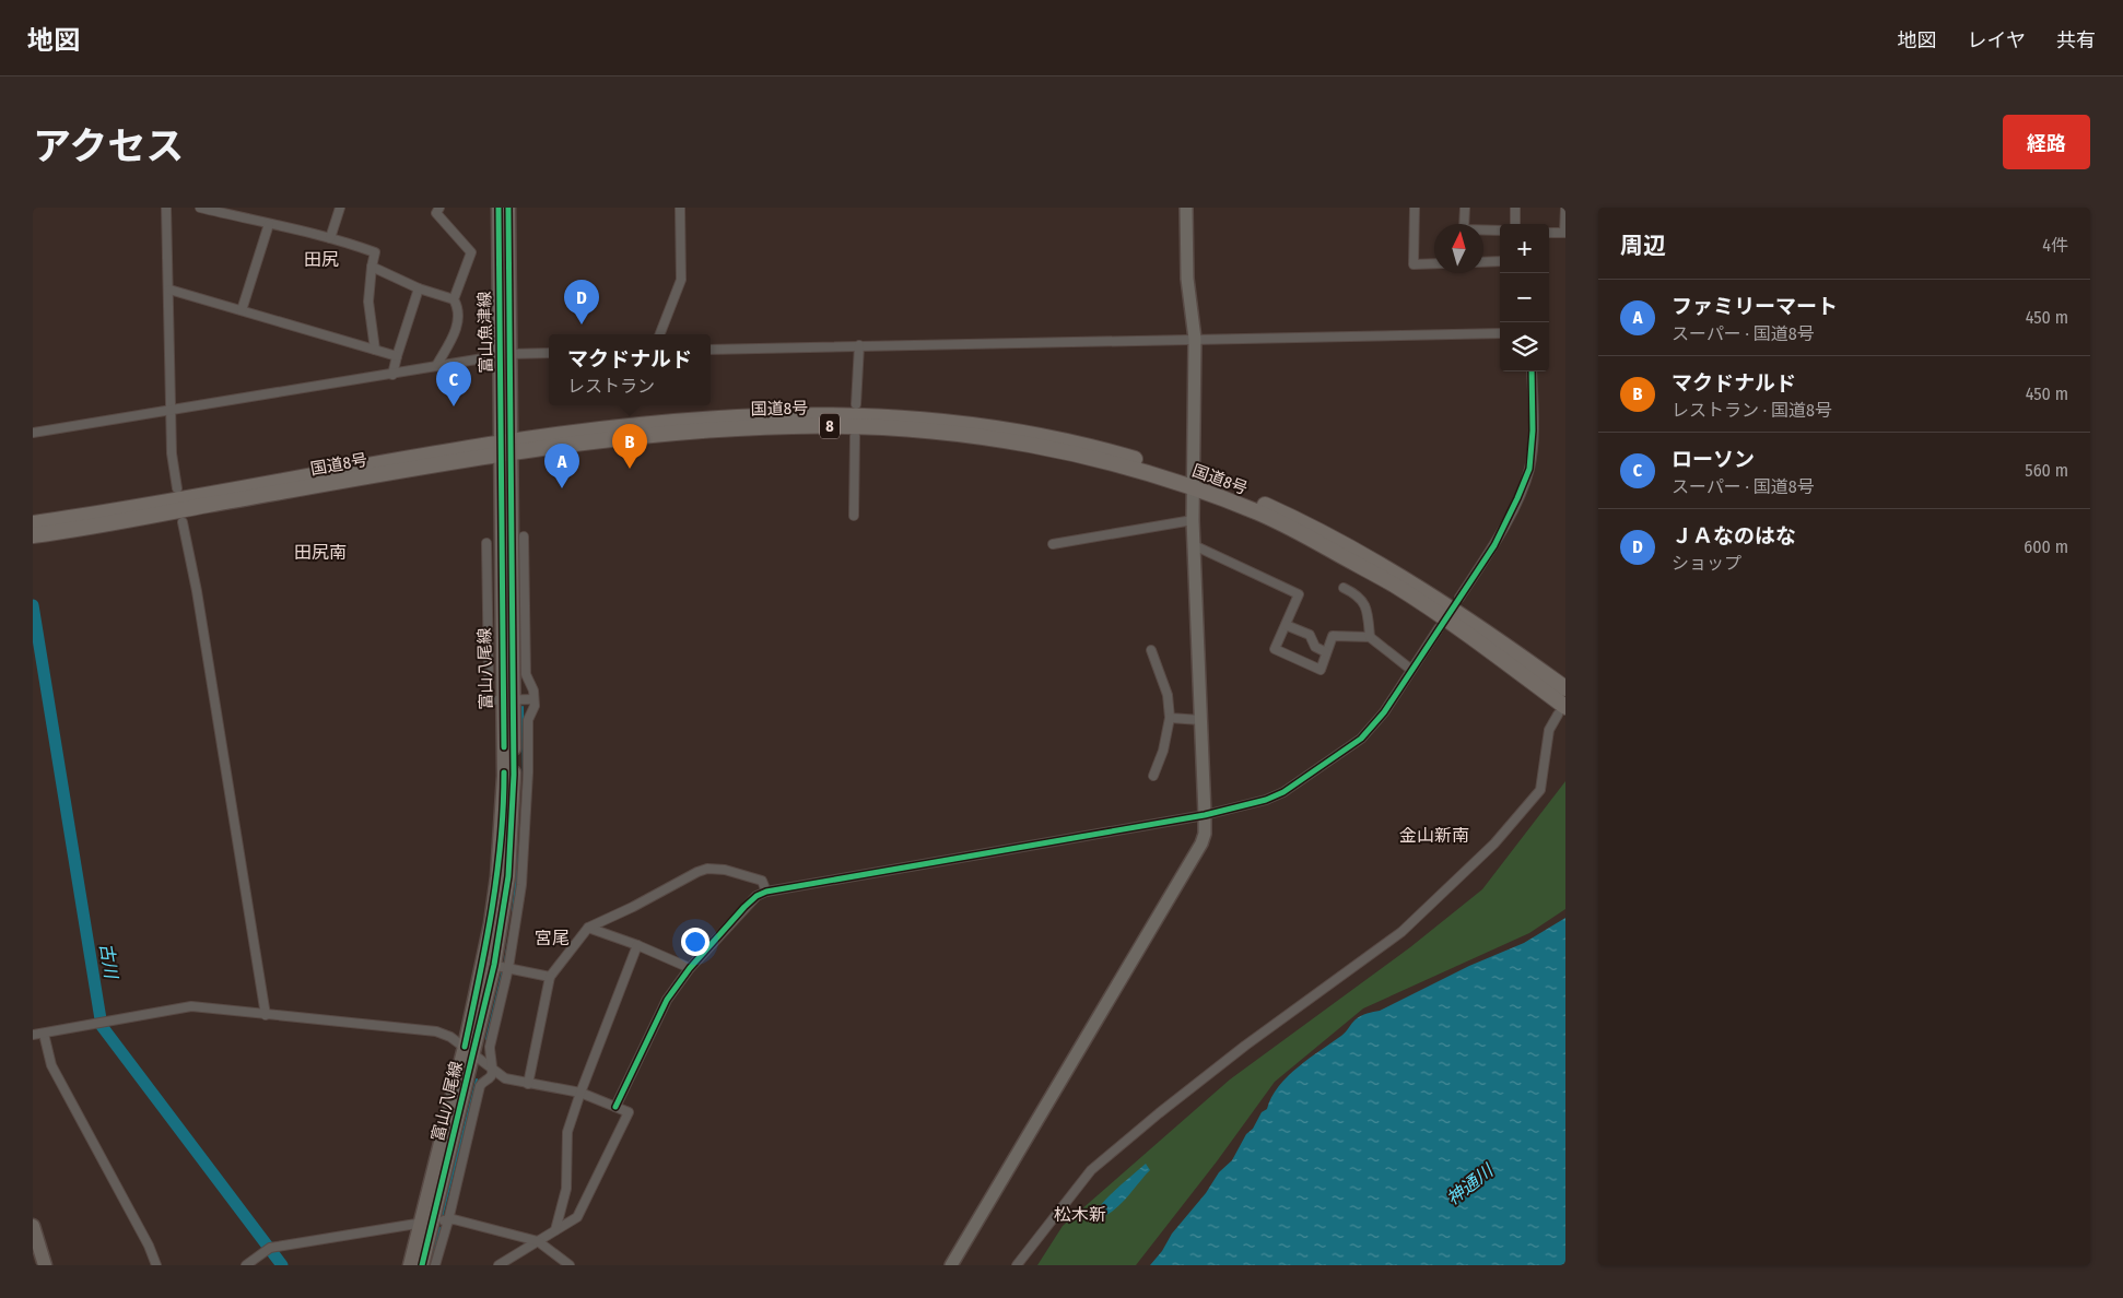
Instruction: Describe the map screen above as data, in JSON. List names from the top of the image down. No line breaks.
{"streets":{"highway":["国道8号","8"],"main road":["富山魚津線","富山八尾線"]},"crossings":[["富山魚津線","国道8号"],["富山魚津線","富山八尾線"],["国道8号","富山八尾線"]],"districts":["田尻","田尻南","金山新南","宮尾","松木新"],"water":["古川","神通川"],"north":"top","page":{"header":"地図","nav":["地図","レイヤ","共有"],"title":"アクセス","buttons":"経路","heading":["周辺","4件"],"map_buttons":["+","−"],"list":[{"mark":"A","name":"ファミリーマート","note":"スーパー · 国道8号","value":"450 m"},{"mark":"B","name":"マクドナルド","note":"レストラン · 国道8号","value":"450 m"},{"mark":"C","name":"ローソン","note":"スーパー · 国道8号","value":"560 m"},{"mark":"D","name":"ＪＡなのはな","note":"ショップ","value":"600 m"}],"pins":["D","C","B","A"],"popup":["マクドナルド","レストラン"]}}
